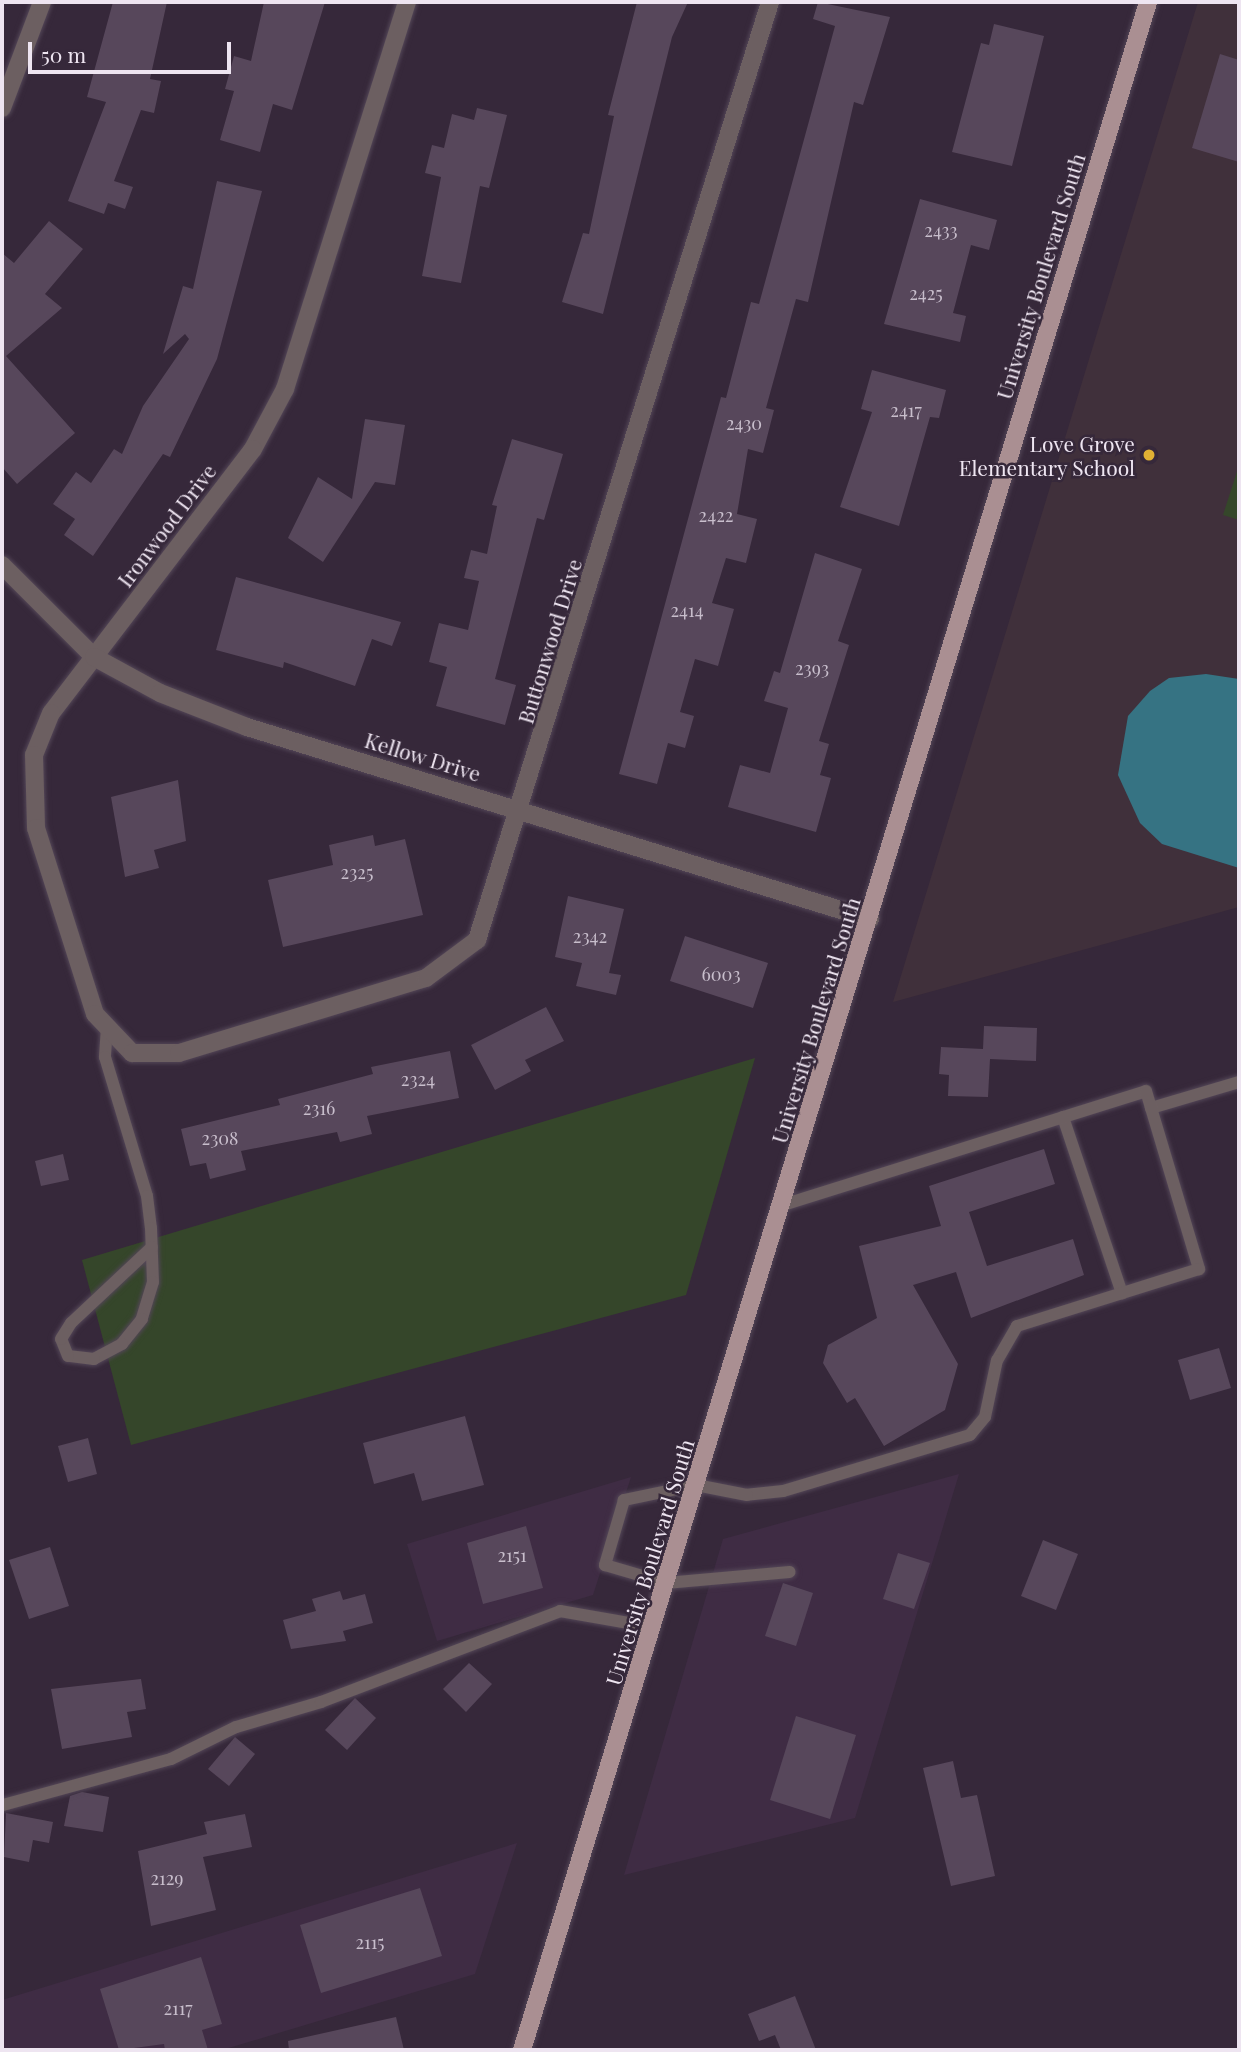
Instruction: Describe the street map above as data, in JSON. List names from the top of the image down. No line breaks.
{"streets":{"main road":["University Boulevard South"],"street":["Ironwood Drive","Buttonwood Drive","Kellow Drive"]},"crossings":[["University Boulevard South","Kellow Drive"],["Ironwood Drive","Buttonwood Drive"],["Ironwood Drive","Kellow Drive"],["Buttonwood Drive","Kellow Drive"]],"places":["Love Grove Elementary School"],"house_numbers":["2433","2425","2417","2430","2422","2414","2393","2325","2342","6003","2324","2316","2308","2151","2129","2115","2117"],"scale_bar":"50 m"}
